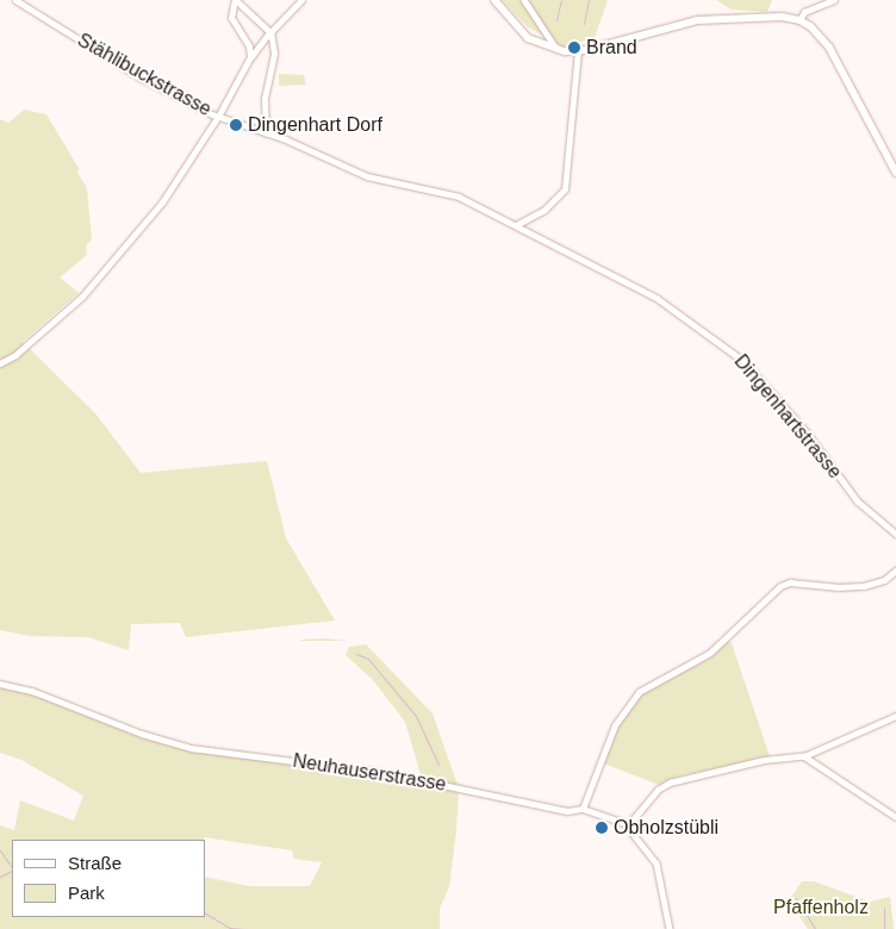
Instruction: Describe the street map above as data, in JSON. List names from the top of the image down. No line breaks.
{"streets":{"street":["Stählibuckstrasse","Dingenhartstrasse","Neuhauserstrasse"]},"crossings":[["Stählibuckstrasse","Dingenhartstrasse"]],"parks":["Pfaffenholz"],"places":["Brand","Dingenhart Dorf","Obholzstübli"],"legend":["Straße","Park"]}
